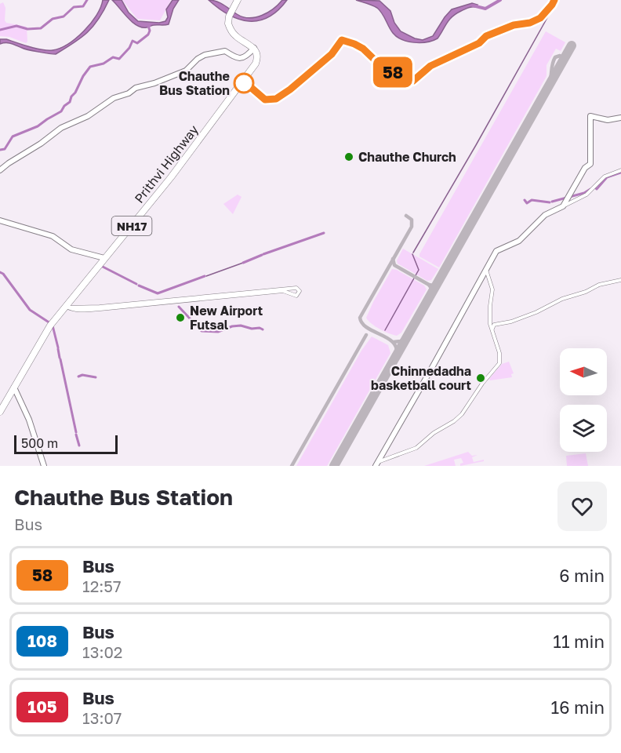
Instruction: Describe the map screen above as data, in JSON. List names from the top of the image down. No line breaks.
{"streets":{"highway":["Prithvi Highway","NH17"]},"places":["Chauthe Bus Station","Chauthe Church","New Airport Futsal","Chinnedadha basketball court"],"lines":["bus line 58"],"scale_bar":"500 m","north":"left","page":{"on_map":"58","scale":"500 m","heading":["Chauthe Bus Station","Bus"],"list":[{"mark":"58","name":"Bus","note":"12:57","value":"6 min"},{"mark":"108","name":"Bus","note":"13:02","value":"11 min"},{"mark":"105","name":"Bus","note":"13:07","value":"16 min"}]}}
